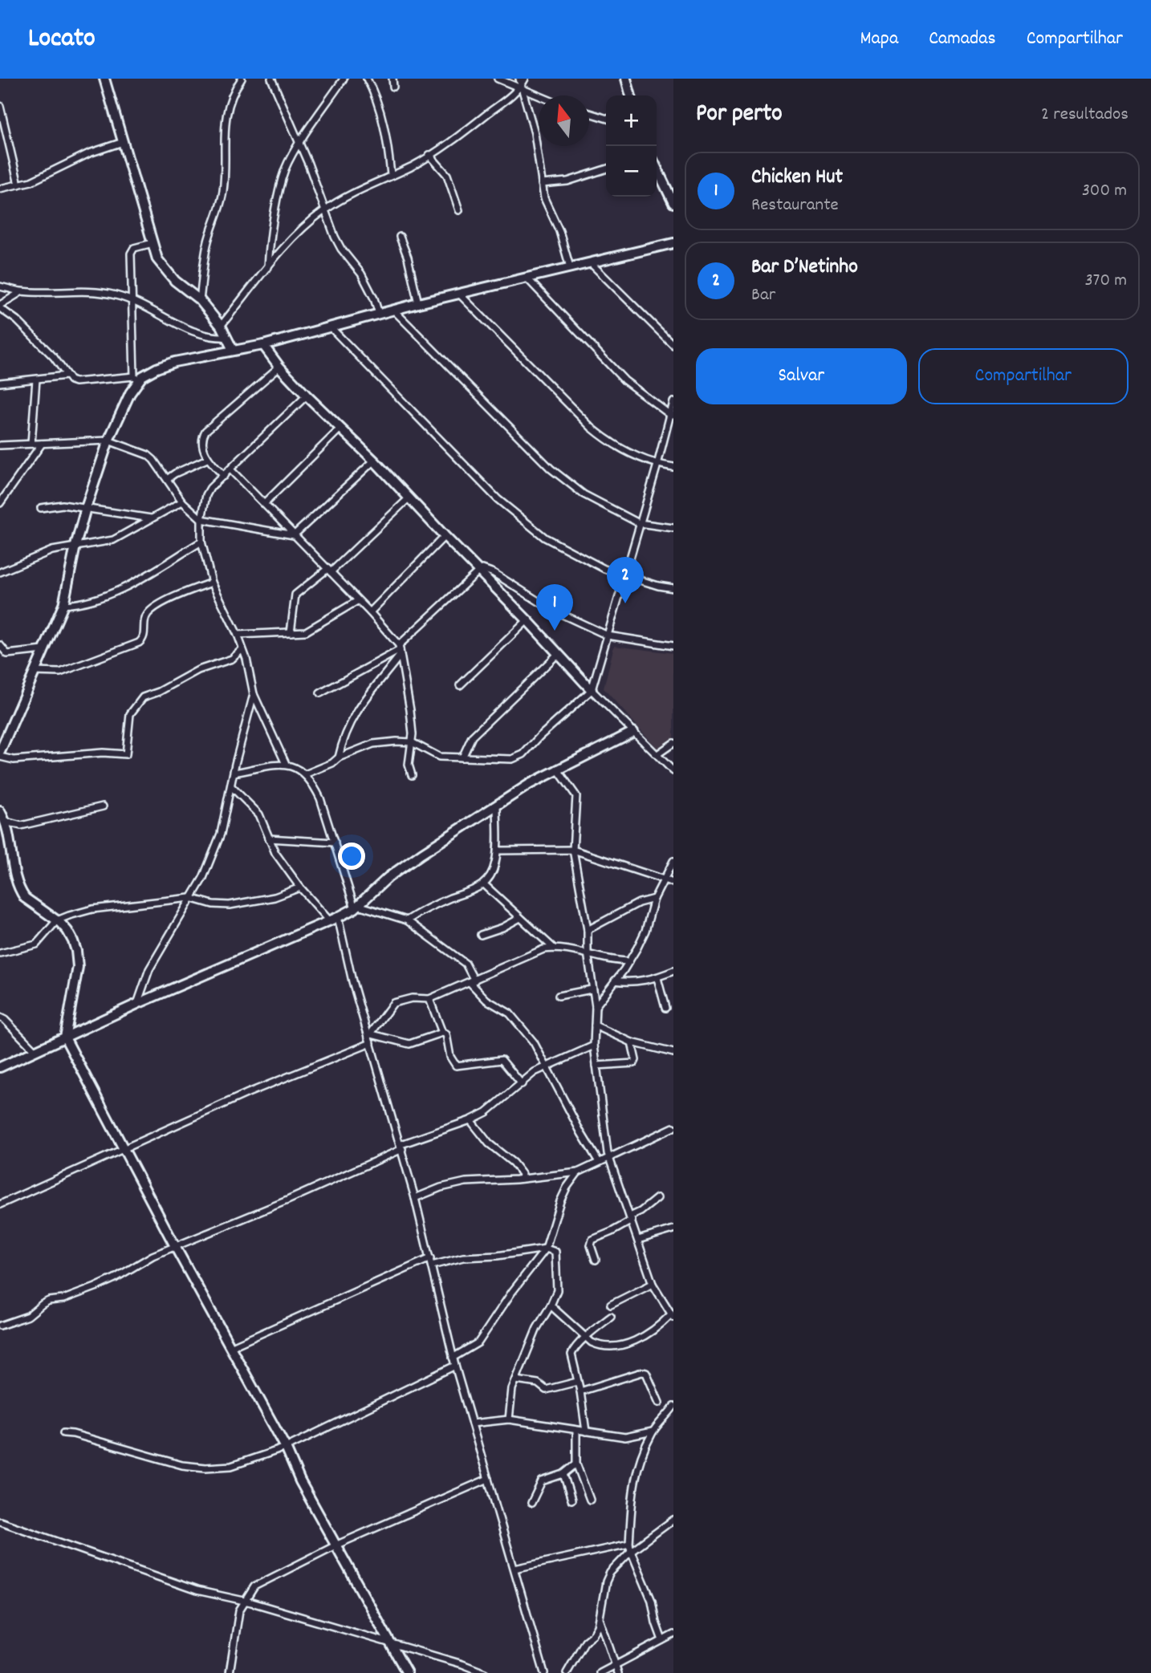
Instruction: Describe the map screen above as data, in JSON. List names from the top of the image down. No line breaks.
{"north":"top","page":{"header":"Locato","nav":["Mapa","Camadas","Compartilhar"],"heading":["Por perto","2 resultados"],"map_buttons":["+","−"],"list":[{"mark":"1","name":"Chicken Hut","note":"Restaurante","value":"300 m"},{"mark":"2","name":"Bar D’Netinho","note":"Bar","value":"370 m"}],"buttons":["Salvar","Compartilhar"],"pins":["2","1"]}}
